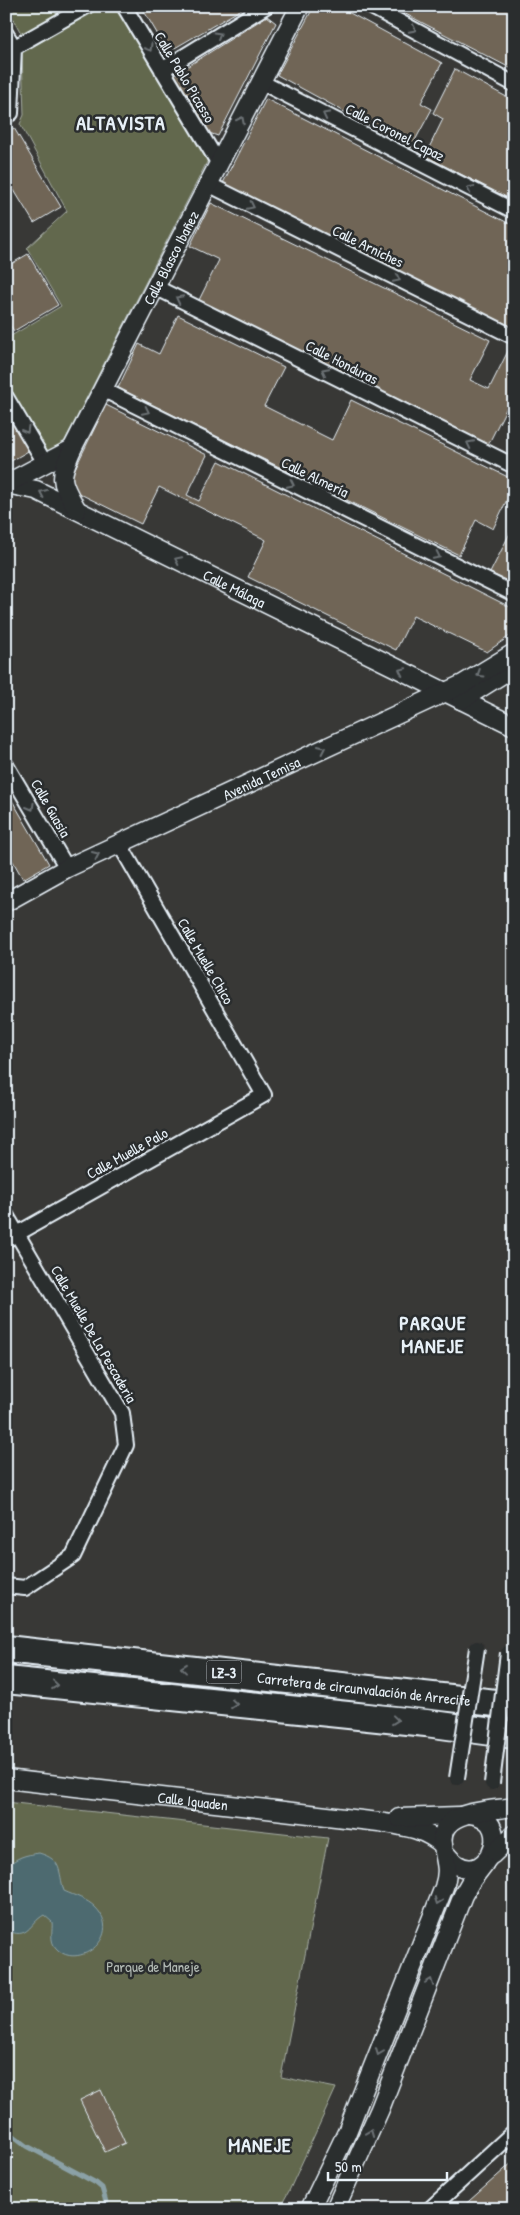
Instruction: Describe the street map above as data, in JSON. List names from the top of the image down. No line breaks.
{"streets":{"highway":["LZ-3","Carretera de circunvalación de Arrecife"],"street":["Calle Pablo Picasso","Calle Coronel Capaz","Calle Arniches","Calle Blasco Ibañez","Calle Honduras","Calle Almería","Calle Málaga","Avenida Temisa","Calle Guasia","Calle Muelle Chico","Calle Muelle Palo","Calle Muelle De La Pescaderia","Calle Iguaden"]},"crossings":[["Calle Pablo Picasso","Calle Blasco Ibañez"],["Calle Coronel Capaz","Calle Blasco Ibañez"],["Calle Arniches","Calle Blasco Ibañez"],["Calle Blasco Ibañez","Calle Honduras"],["Calle Blasco Ibañez","Calle Almería"],["Calle Blasco Ibañez","Calle Málaga"],["Calle Málaga","Avenida Temisa"],["Avenida Temisa","Calle Guasia"],["Avenida Temisa","Calle Muelle Chico"],["Calle Muelle Chico","Calle Muelle Palo"],["Calle Muelle Palo","Calle Muelle De La Pescaderia"]],"one_way":["Calle Pablo Picasso","Calle Arniches","Calle Honduras","Calle Almería","Calle Málaga","Calle Guasia"],"districts":["ALTAVISTA","PARQUE MANEJE","MANEJE"],"parks":["Parque de Maneje"],"scale_bar":"50 m"}
